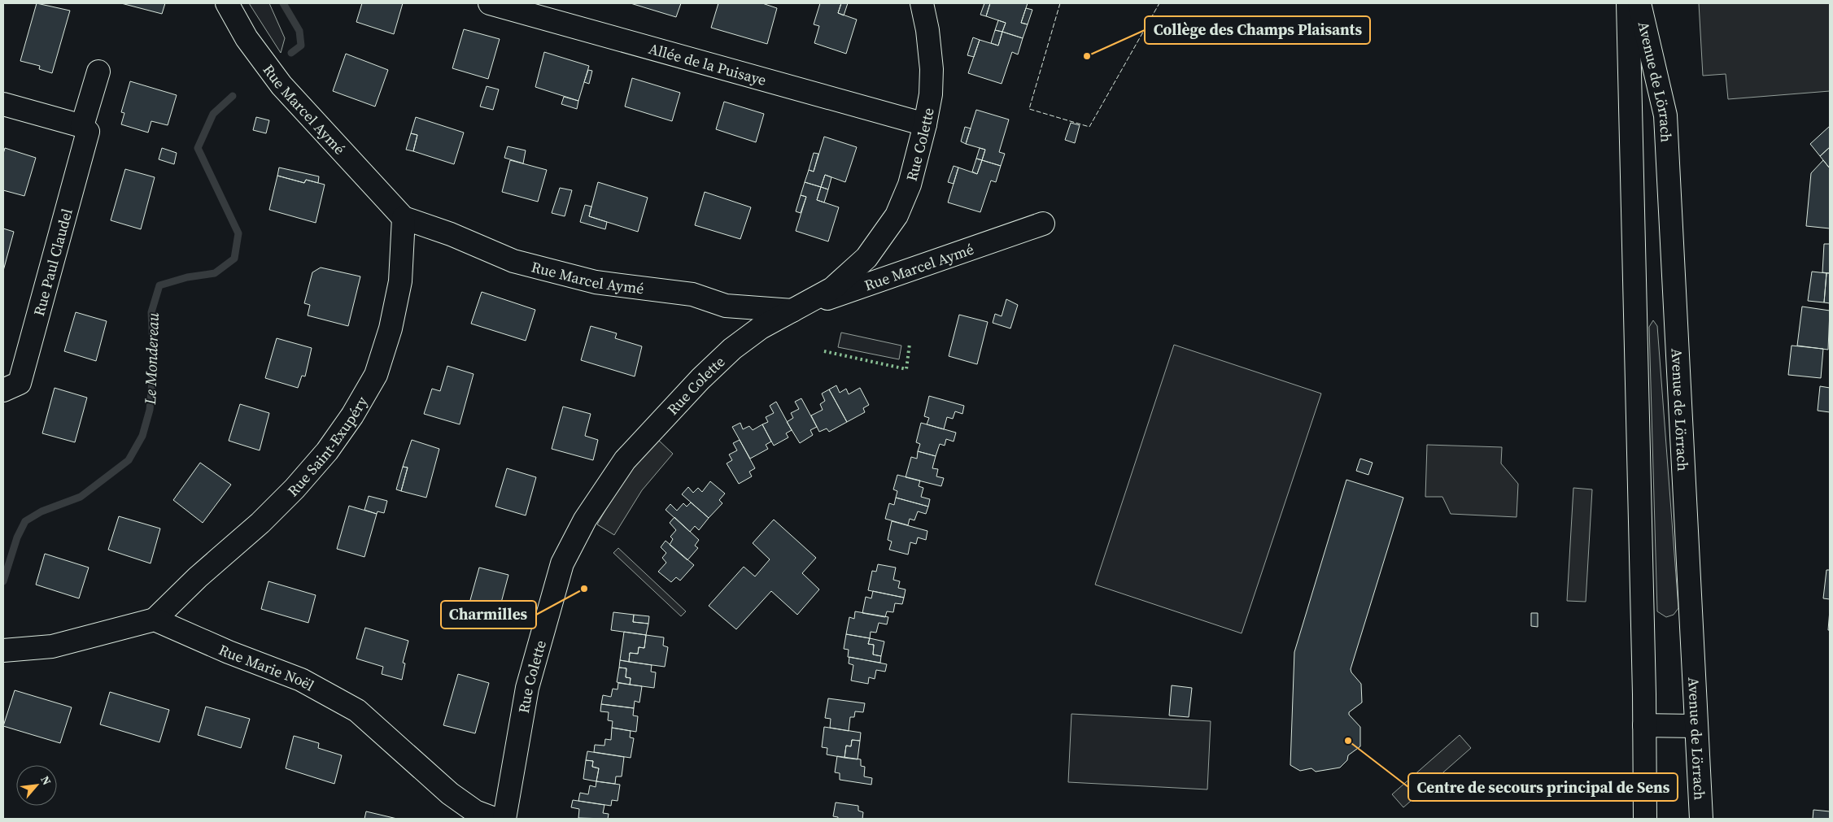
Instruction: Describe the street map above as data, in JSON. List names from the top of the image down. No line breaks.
{"streets":{"street":["Allée de la Puisaye","Avenue de Lörrach","Rue Marcel Aymé","Rue Colette","Rue Paul Claudel","Rue Saint-Exupéry","Rue Marie Noël"]},"crossings":[["Allée de la Puisaye","Rue Colette"],["Rue Marcel Aymé","Rue Colette"],["Rue Marcel Aymé","Rue Saint-Exupéry"],["Rue Saint-Exupéry","Rue Marie Noël"]],"water":["Le Mondereau"],"places":["Collège des Champs Plaisants","Charmilles","Centre de secours principal de Sens"],"north":"top right"}
